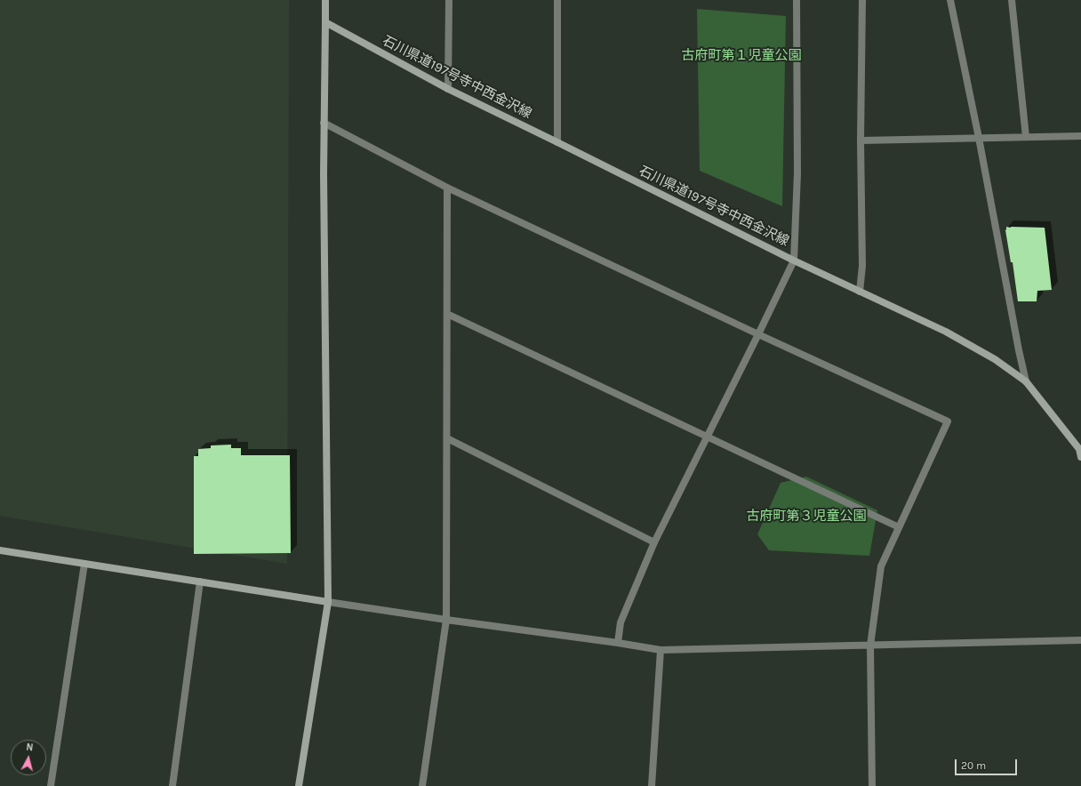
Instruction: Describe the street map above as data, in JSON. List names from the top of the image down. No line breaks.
{"streets":{"street":["石川県道197号寺中西金沢線"]},"parks":["古府町第１児童公園","古府町第３児童公園"],"scale_bar":"20 m","north":"top"}
